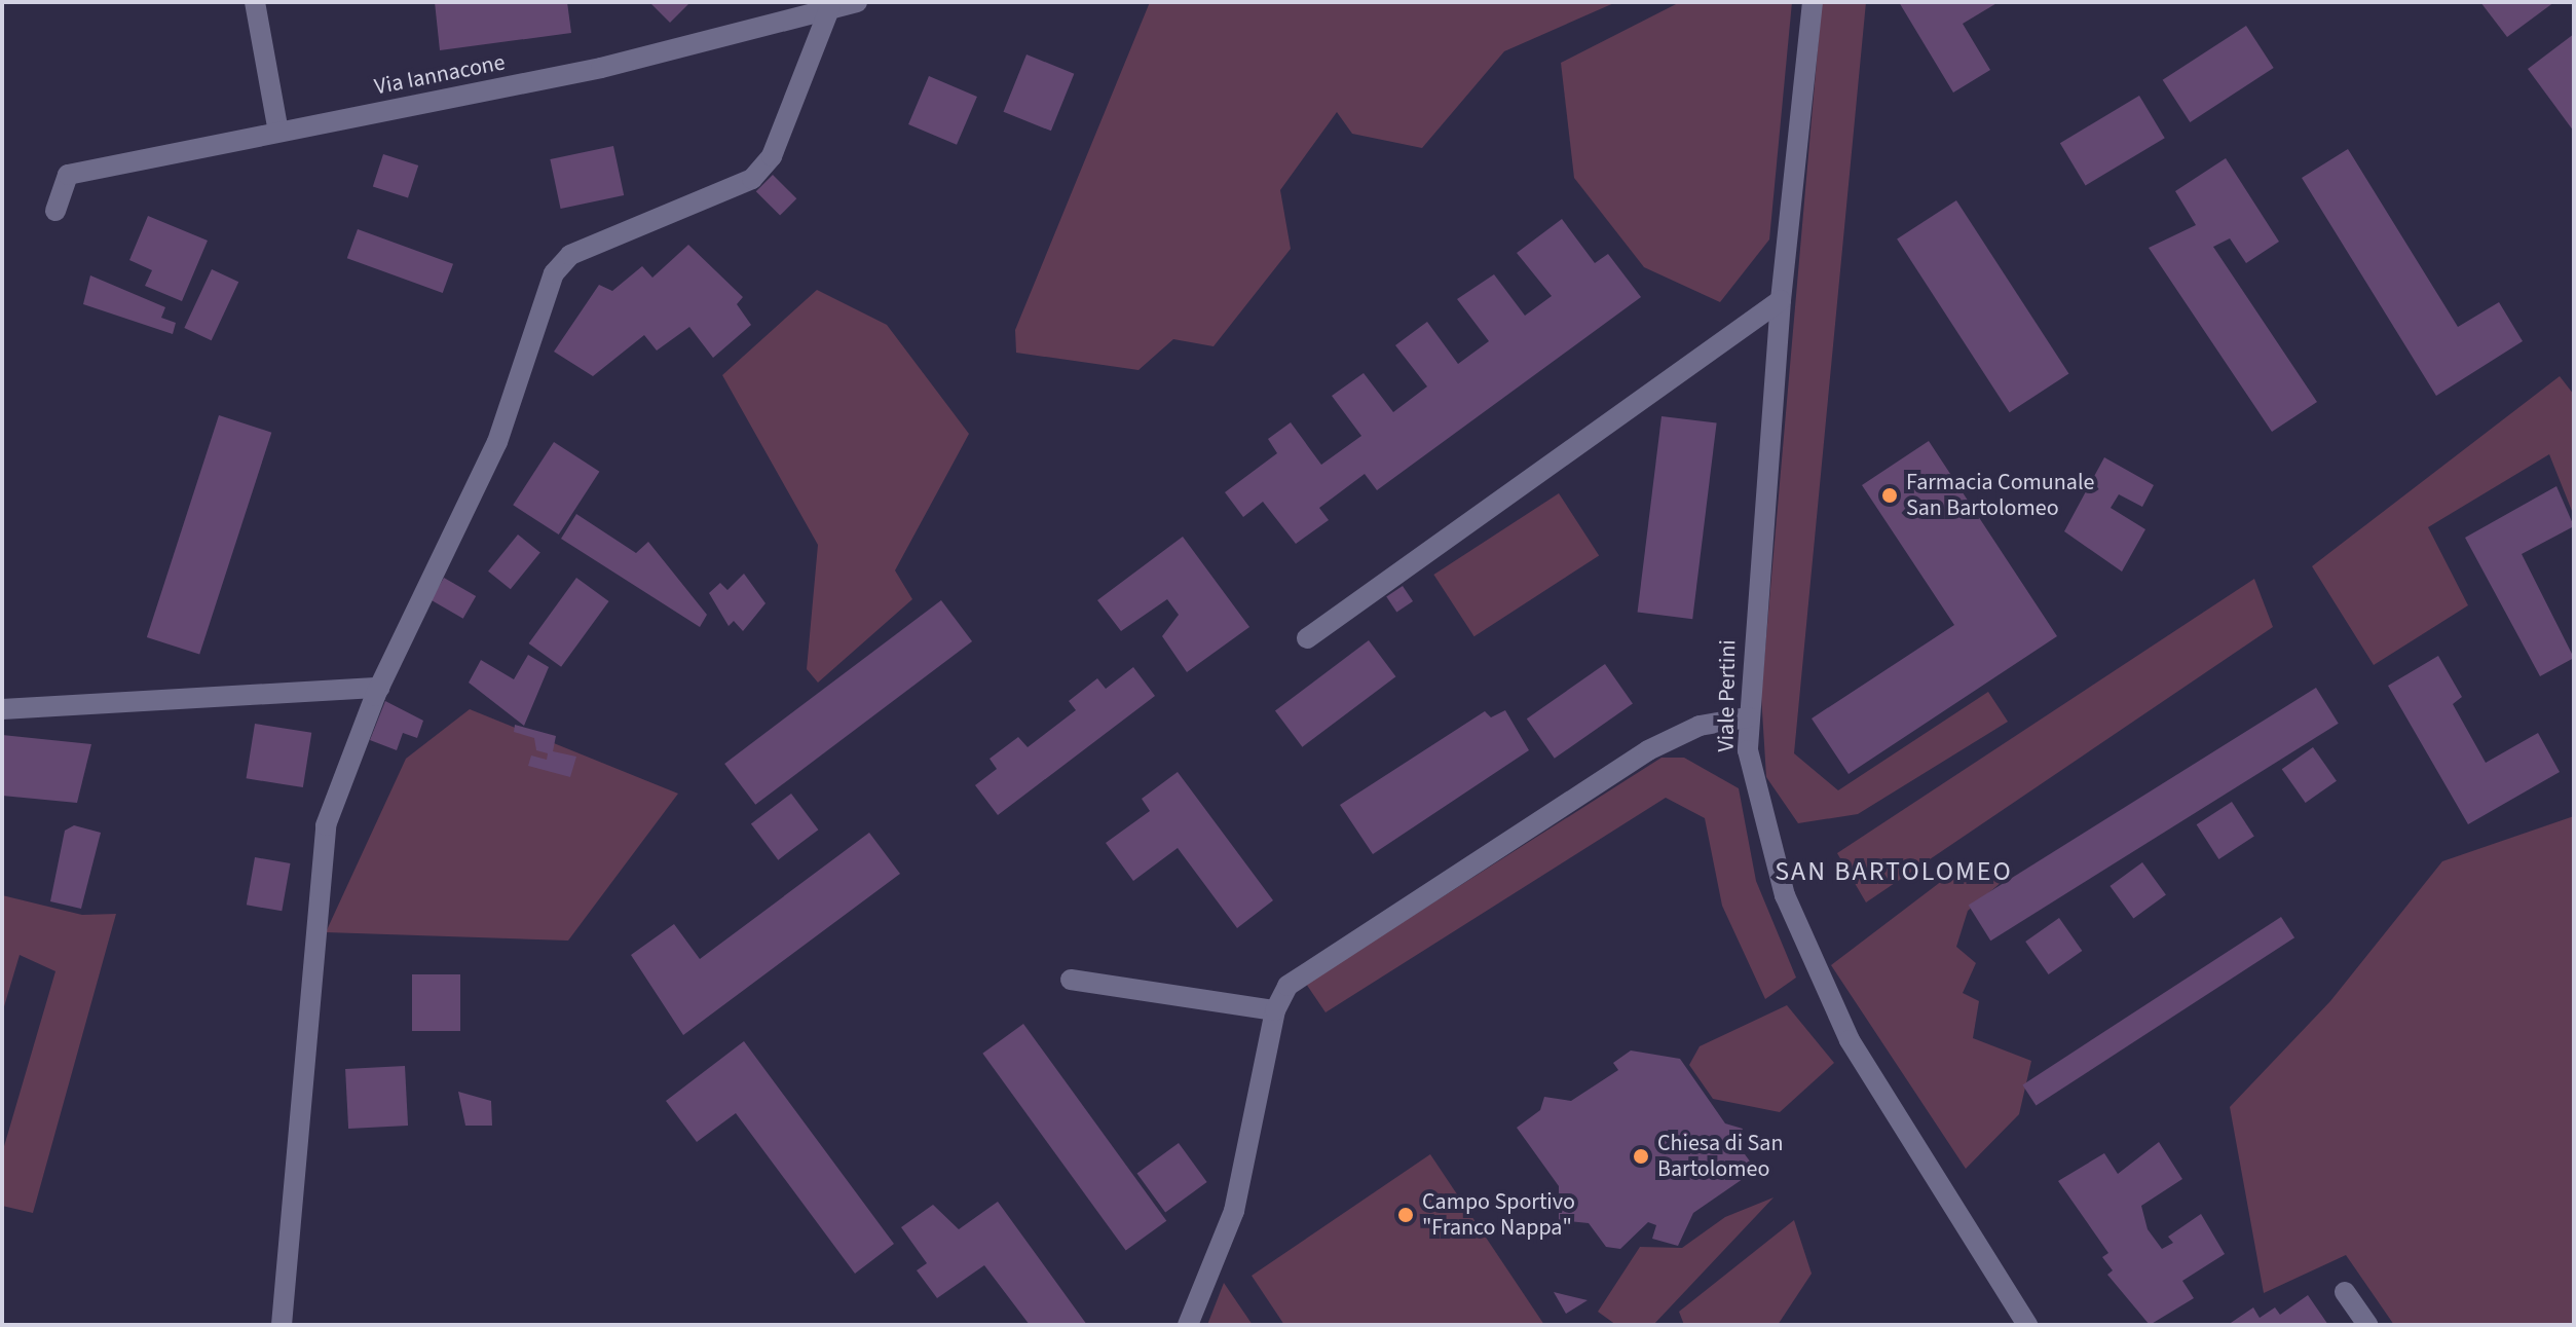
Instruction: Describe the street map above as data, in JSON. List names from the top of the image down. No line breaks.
{"streets":{"street":["Via Iannacone","Viale Pertini"]},"districts":["SAN BARTOLOMEO"],"places":["Farmacia Comunale San Bartolomeo","Chiesa di San Bartolomeo","Campo Sportivo \"Franco Nappa\""]}
